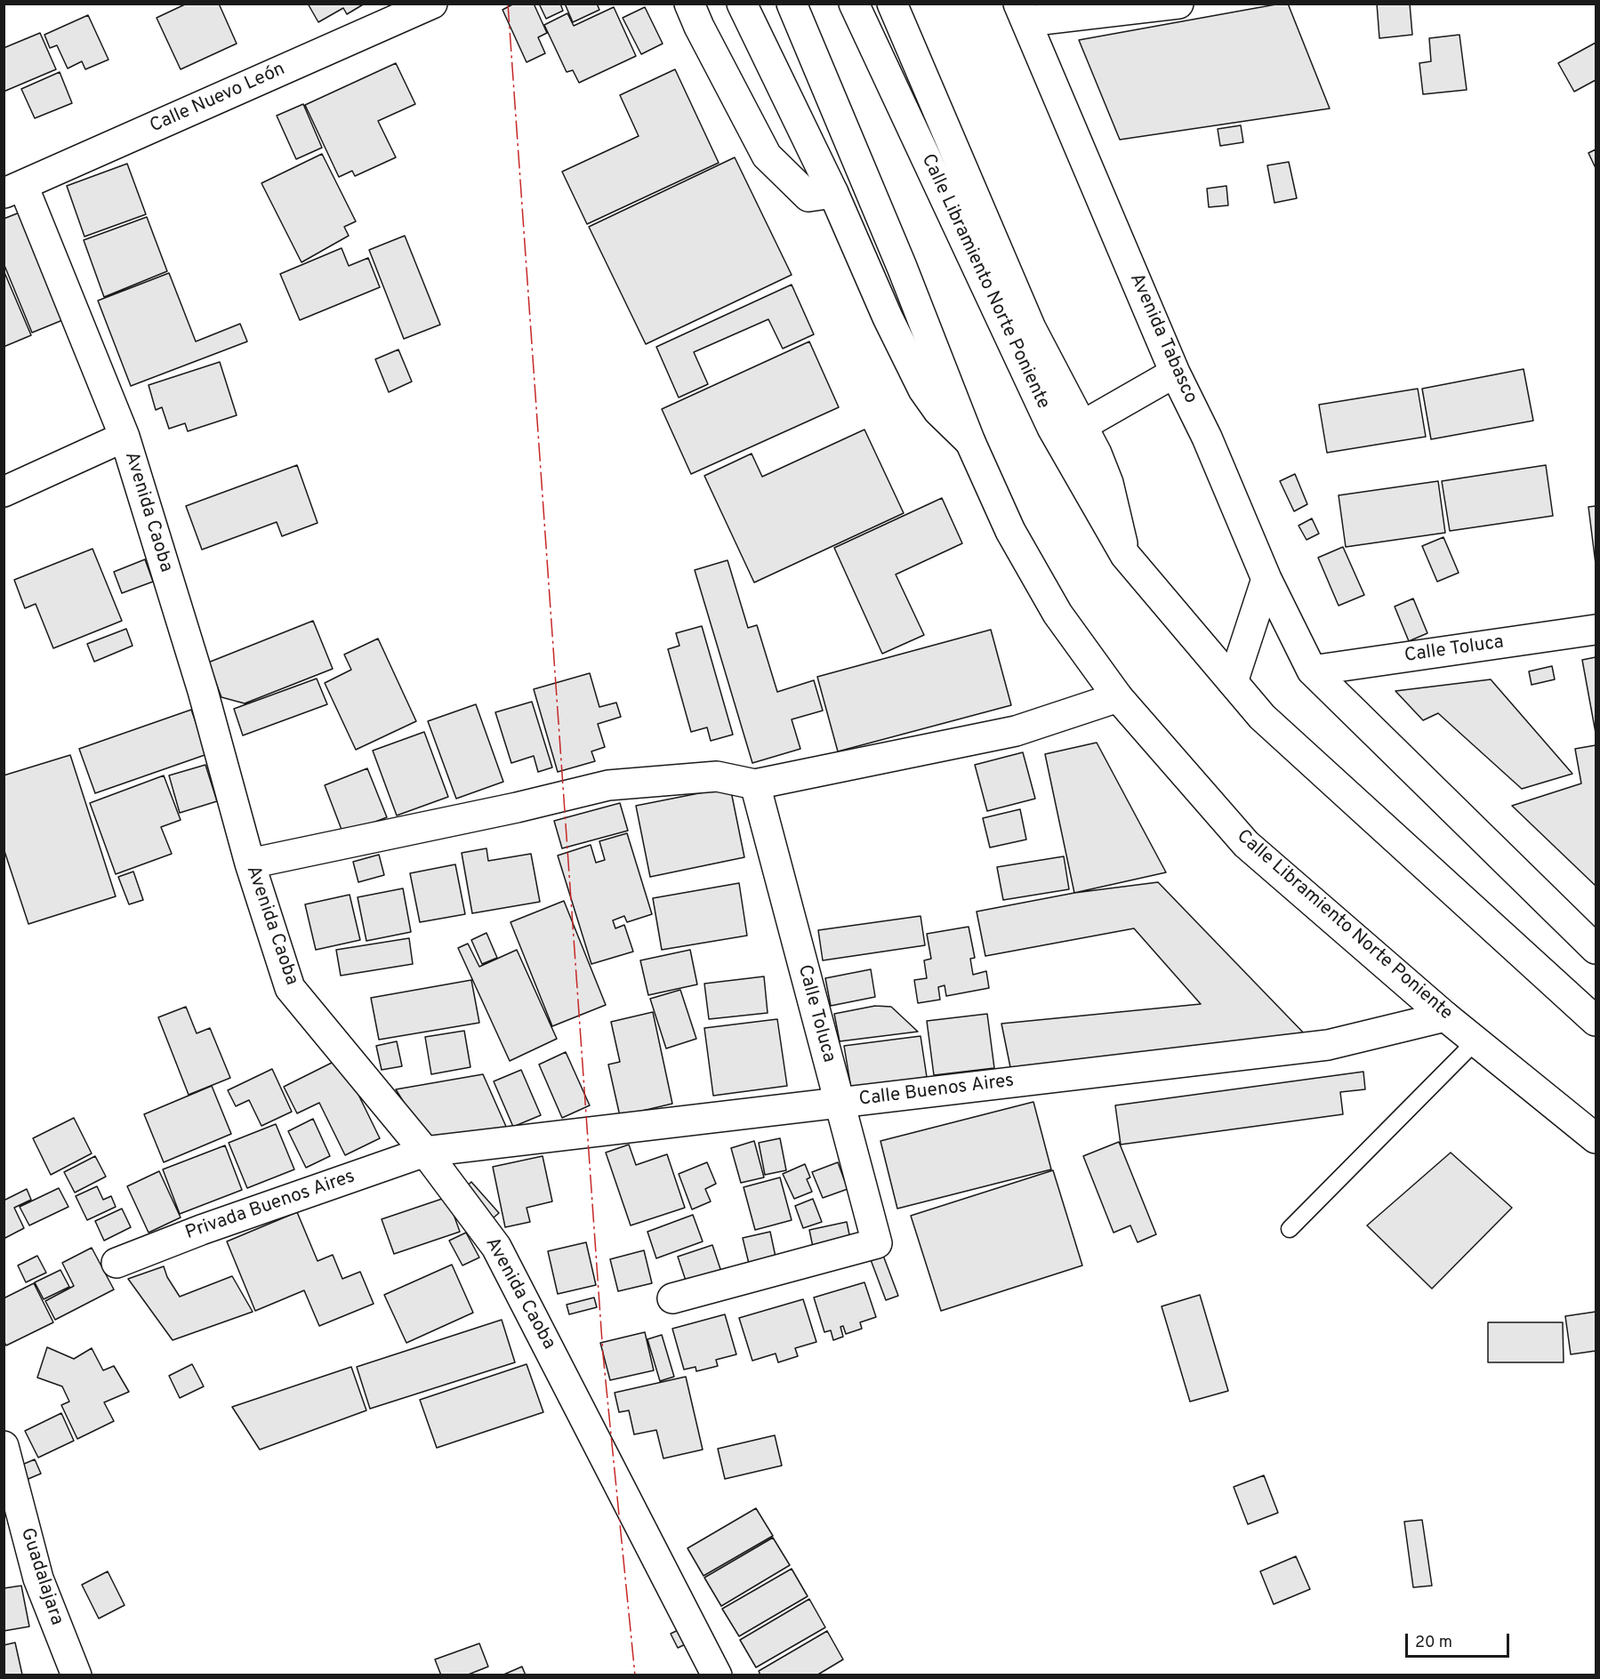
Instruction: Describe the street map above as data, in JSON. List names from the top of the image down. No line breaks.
{"streets":{"main road":["Calle Nuevo León","Calle Libramiento Norte Poniente","Avenida Tabasco","Avenida Caoba","Calle Toluca","Calle Buenos Aires","Privada Buenos Aires","Guadalajara"]},"crossings":[["Calle Nuevo León","Avenida Caoba"],["Calle Libramiento Norte Poniente","Calle Buenos Aires"],["Avenida Tabasco","Calle Toluca"],["Avenida Caoba","Calle Buenos Aires"],["Avenida Caoba","Privada Buenos Aires"],["Calle Toluca","Calle Buenos Aires"],["Calle Buenos Aires","Privada Buenos Aires"]],"scale_bar":"20 m"}
